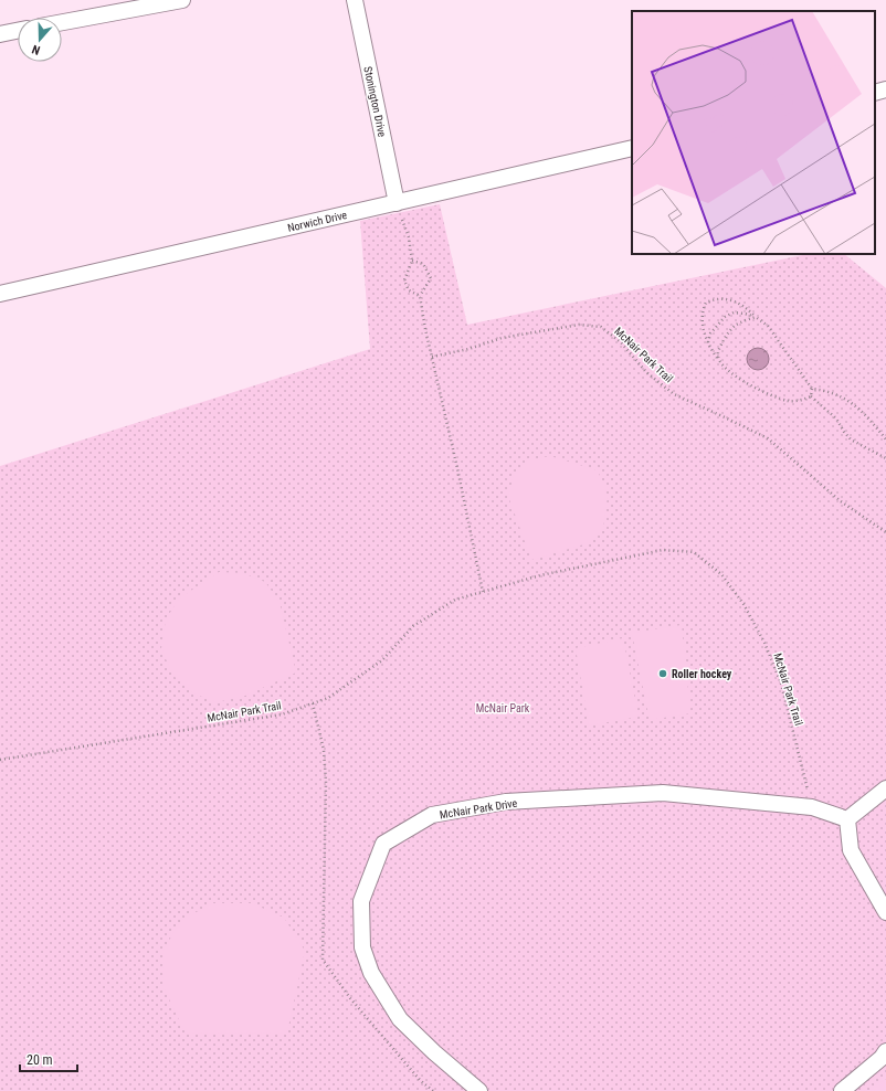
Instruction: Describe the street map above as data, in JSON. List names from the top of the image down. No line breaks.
{"streets":{"street":["Stonington Drive","Norwich Drive","McNair Park Drive"],"path":["McNair Park Trail"]},"crossings":[["Stonington Drive","Norwich Drive"],["McNair Park Trail","McNair Park Drive"]],"parks":["McNair Park"],"places":["Roller hockey"],"scale_bar":"20 m","north":"bottom"}
